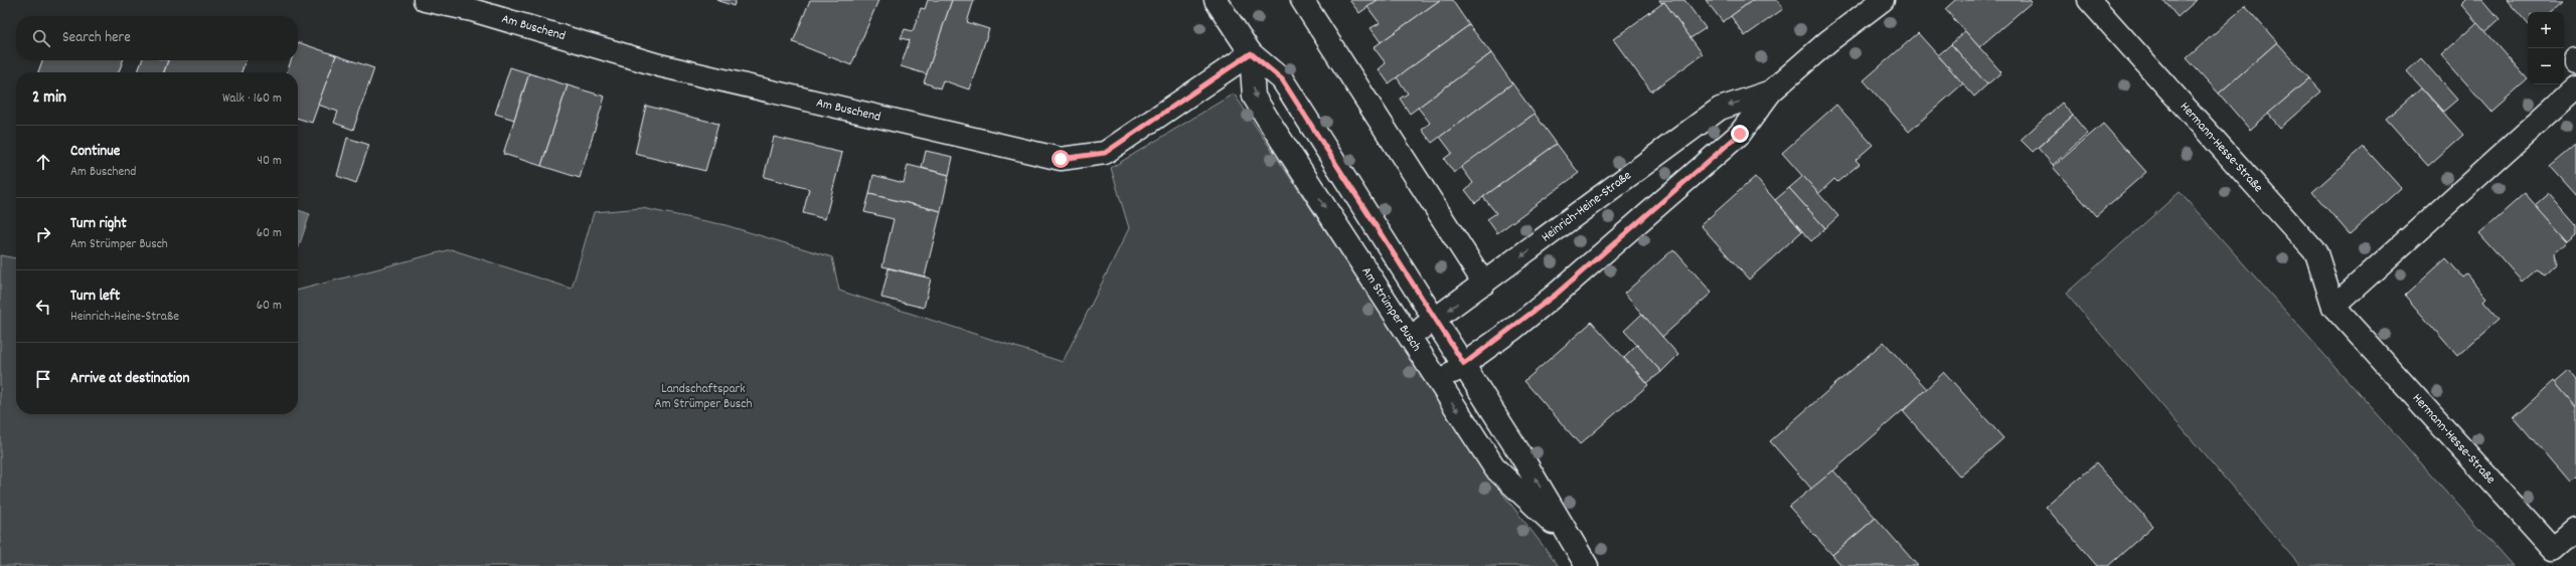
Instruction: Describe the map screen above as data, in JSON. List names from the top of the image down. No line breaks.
{"streets":{"street":["Am Buschend","Hermann-Hesse-Straße","Heinrich-Heine-Straße","Am Strümper Busch"]},"crossings":[["Am Buschend","Am Strümper Busch"],["Heinrich-Heine-Straße","Am Strümper Busch"]],"parks":["Landschaftspark Am Strümper Busch"],"page":{"map_buttons":["+","−"],"search":"Search here","heading":["2 min","Walk · 160 m"],"list":[["Continue","Am Buschend","40 m"],["Turn right","Am Strümper Busch","60 m"],["Turn left","Heinrich-Heine-Straße","60 m"],"Arrive at destination"]}}
